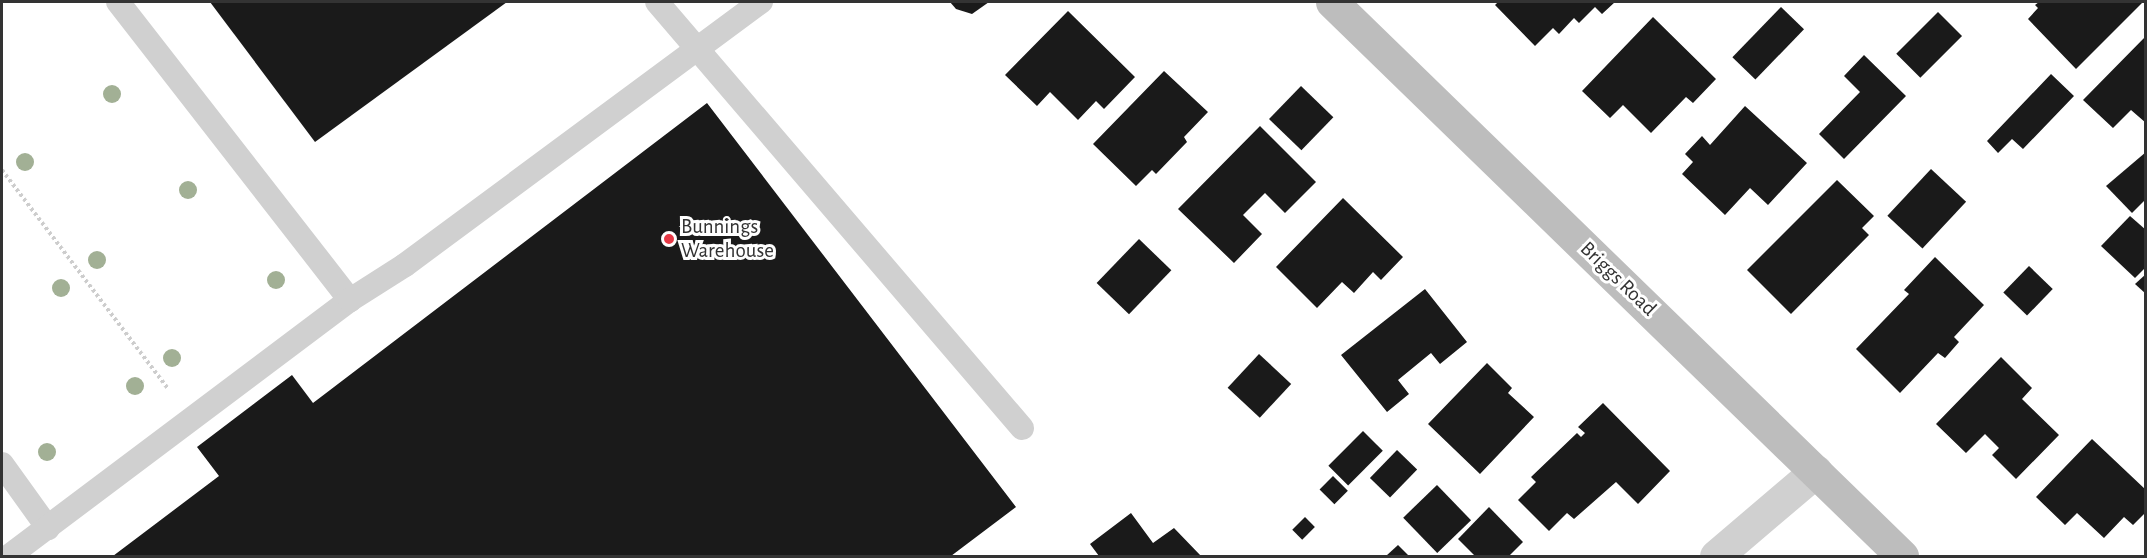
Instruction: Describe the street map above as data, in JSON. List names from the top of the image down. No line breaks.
{"streets":{"main road":["Briggs Road"]},"places":["Bunnings Warehouse"]}
